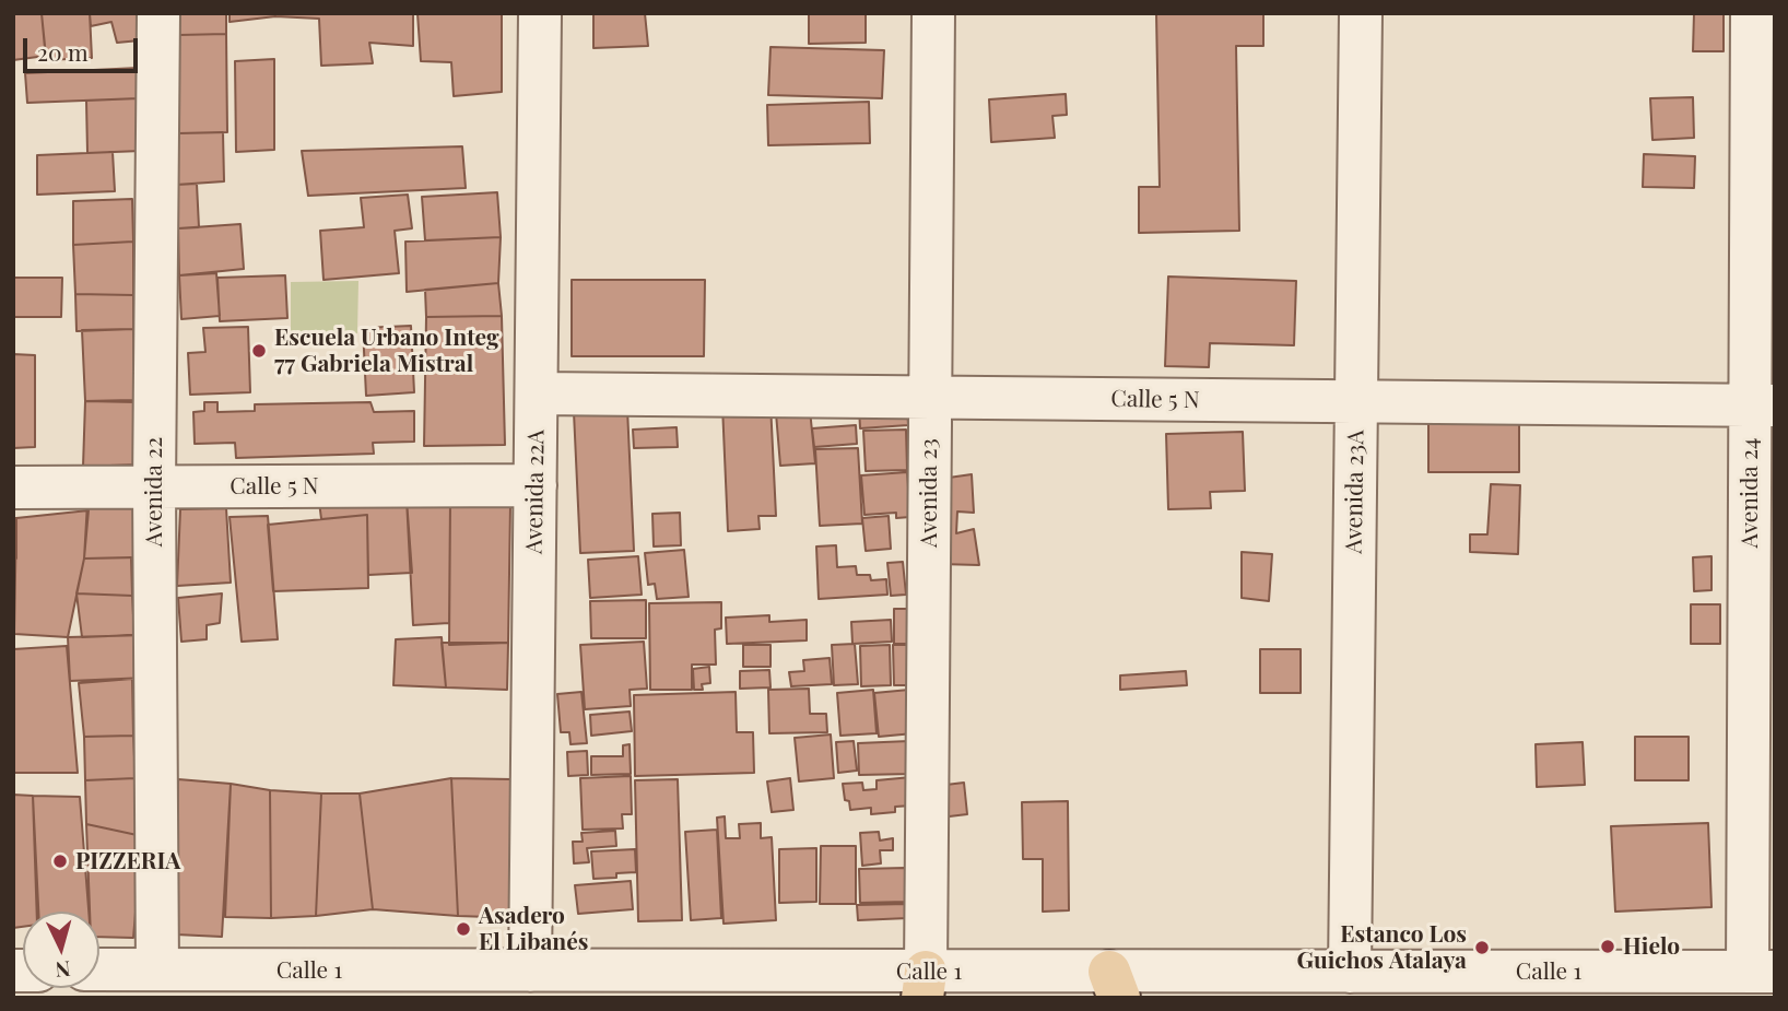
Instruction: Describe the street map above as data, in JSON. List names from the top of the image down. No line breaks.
{"streets":{"street":["Calle 5 N","Avenida 22","Avenida 22A","Avenida 23A","Avenida 23","Avenida 24","Calle 1"]},"crossings":[["Calle 5 N","Avenida 22"],["Calle 5 N","Avenida 22A"],["Calle 5 N","Avenida 23A"],["Calle 5 N","Avenida 23"],["Calle 5 N","Avenida 24"],["Avenida 22","Calle 1"],["Avenida 22A","Calle 1"],["Avenida 23A","Calle 1"],["Avenida 23","Calle 1"],["Avenida 24","Calle 1"]],"places":["Escuela Urbano Integ 77 Gabriela Mistral","PIZZERIA","Asadero El Libanés","Hielo","Estanco Los Guichos Atalaya"],"scale_bar":"20 m","north":"bottom"}
